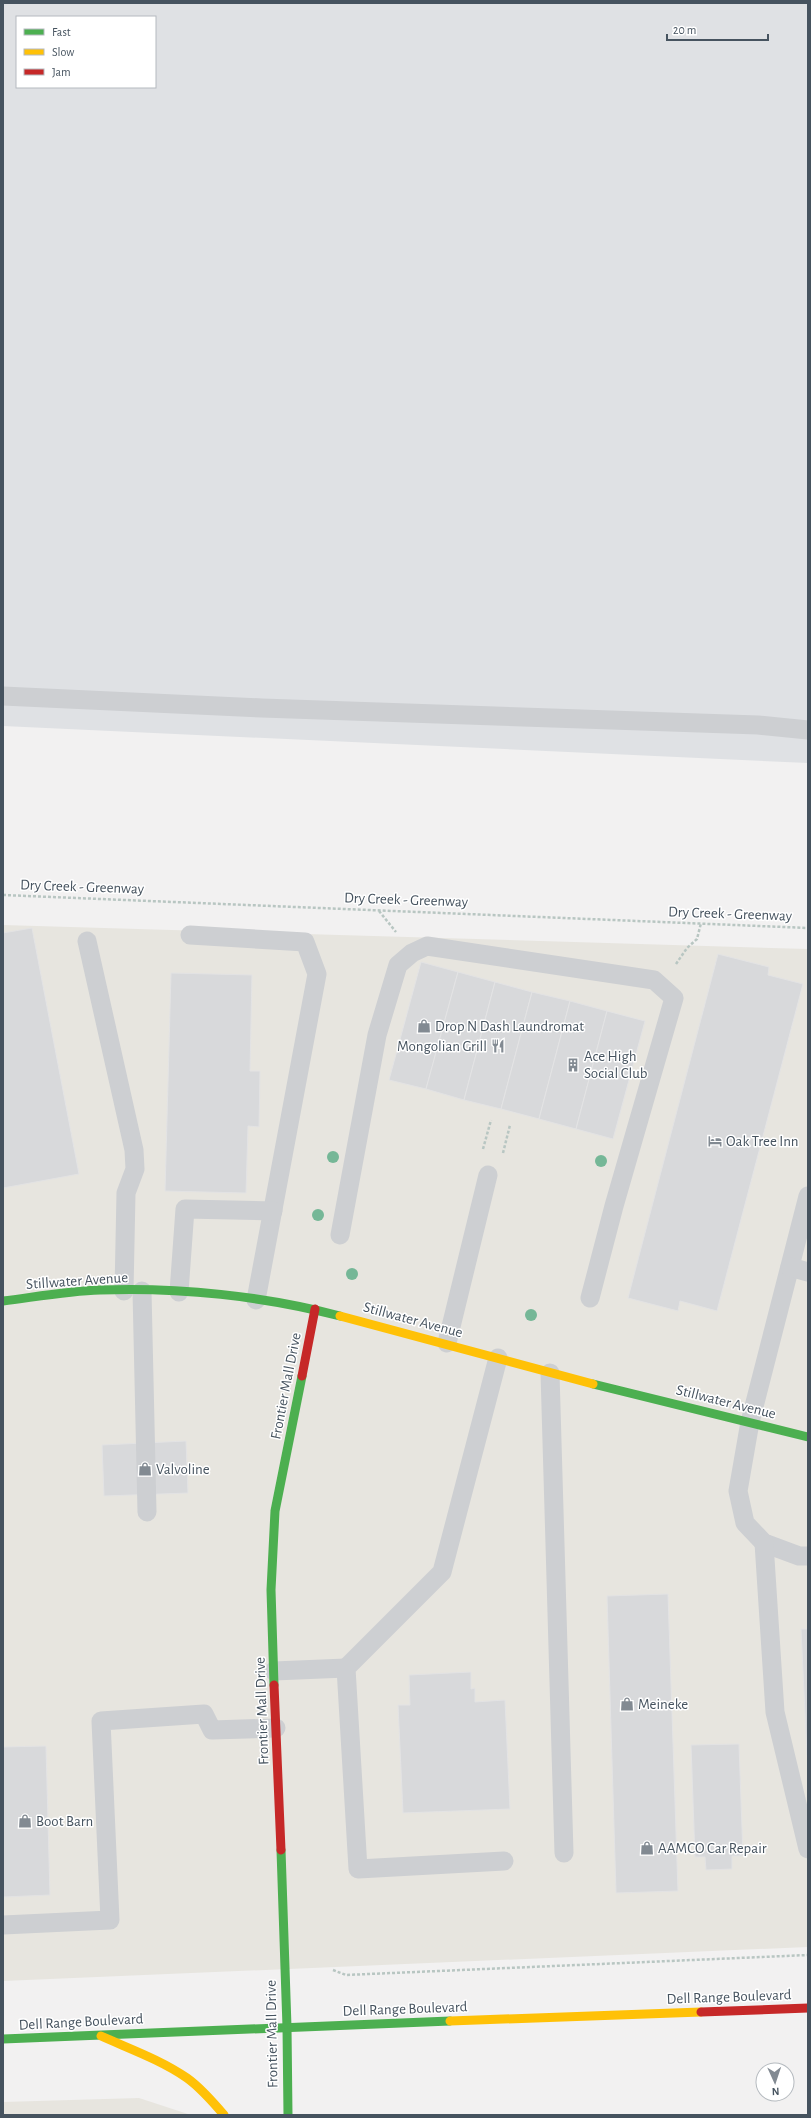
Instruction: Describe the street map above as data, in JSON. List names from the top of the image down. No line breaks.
{"streets":{"street":["Stillwater Avenue","Frontier Mall Drive","Dell Range Boulevard"],"path":["Dry Creek - Greenway"]},"crossings":[["Stillwater Avenue","Frontier Mall Drive"],["Frontier Mall Drive","Dell Range Boulevard"]],"places":{"shop":["Drop N Dash Laundromat","Valvoline","Meineke","Boot Barn","AAMCO Car Repair"],"restaurant":["Mongolian Grill"],"building":["Ace High Social Club"],"hotel":["Oak Tree Inn"]},"legend":["Fast","Slow","Jam"],"scale_bar":"20 m","north":"bottom"}
